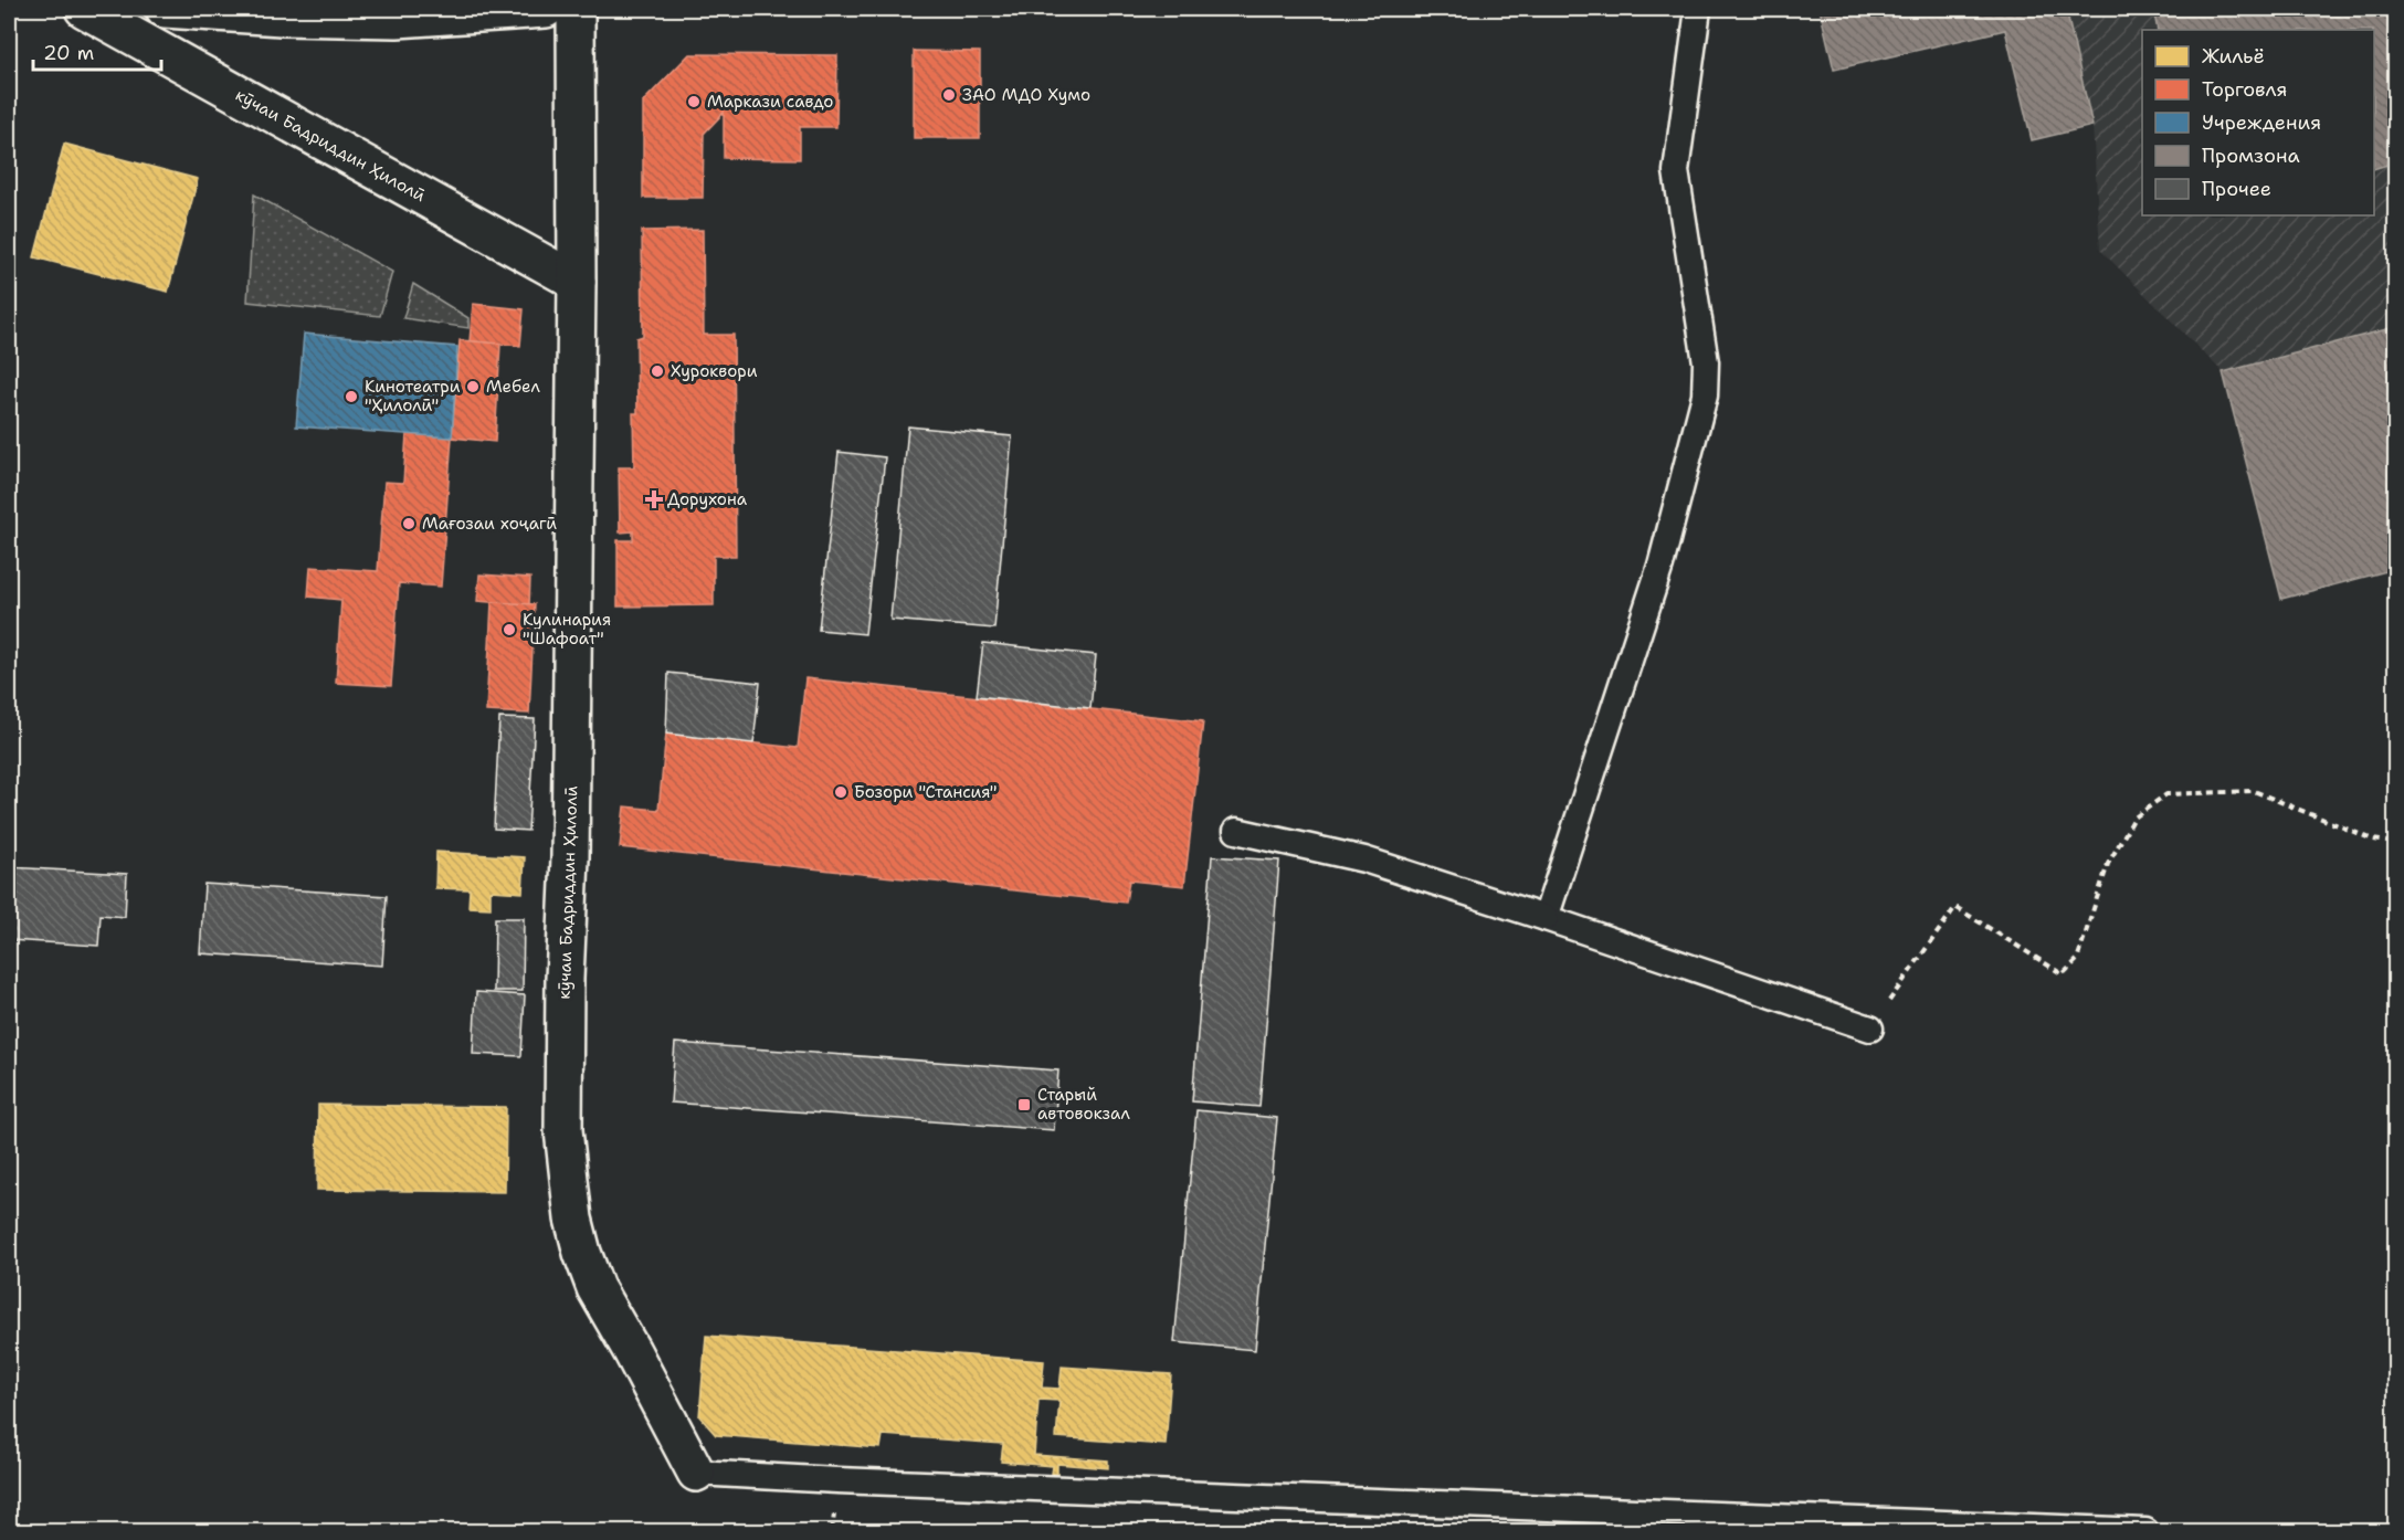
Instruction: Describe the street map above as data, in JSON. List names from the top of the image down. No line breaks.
{"streets":{"street":["кӯчаи Бадриддин Ҳилолӣ"]},"places":{"other":["ЗАО МДО Хумо","Маркази савдо","Хуроквори","Мебел","Кинотеатри \"Ҳилолӣ\"","Мағозаи хоҷагӣ","Кулинария \"Шафоат\"","Бозори \"Стансия\""],"health":["Дорухона"],"transit":["Старый автовокзал"]},"legend":["Жильё","Торговля","Учреждения","Промзона","Прочее"],"scale_bar":"20 m"}
